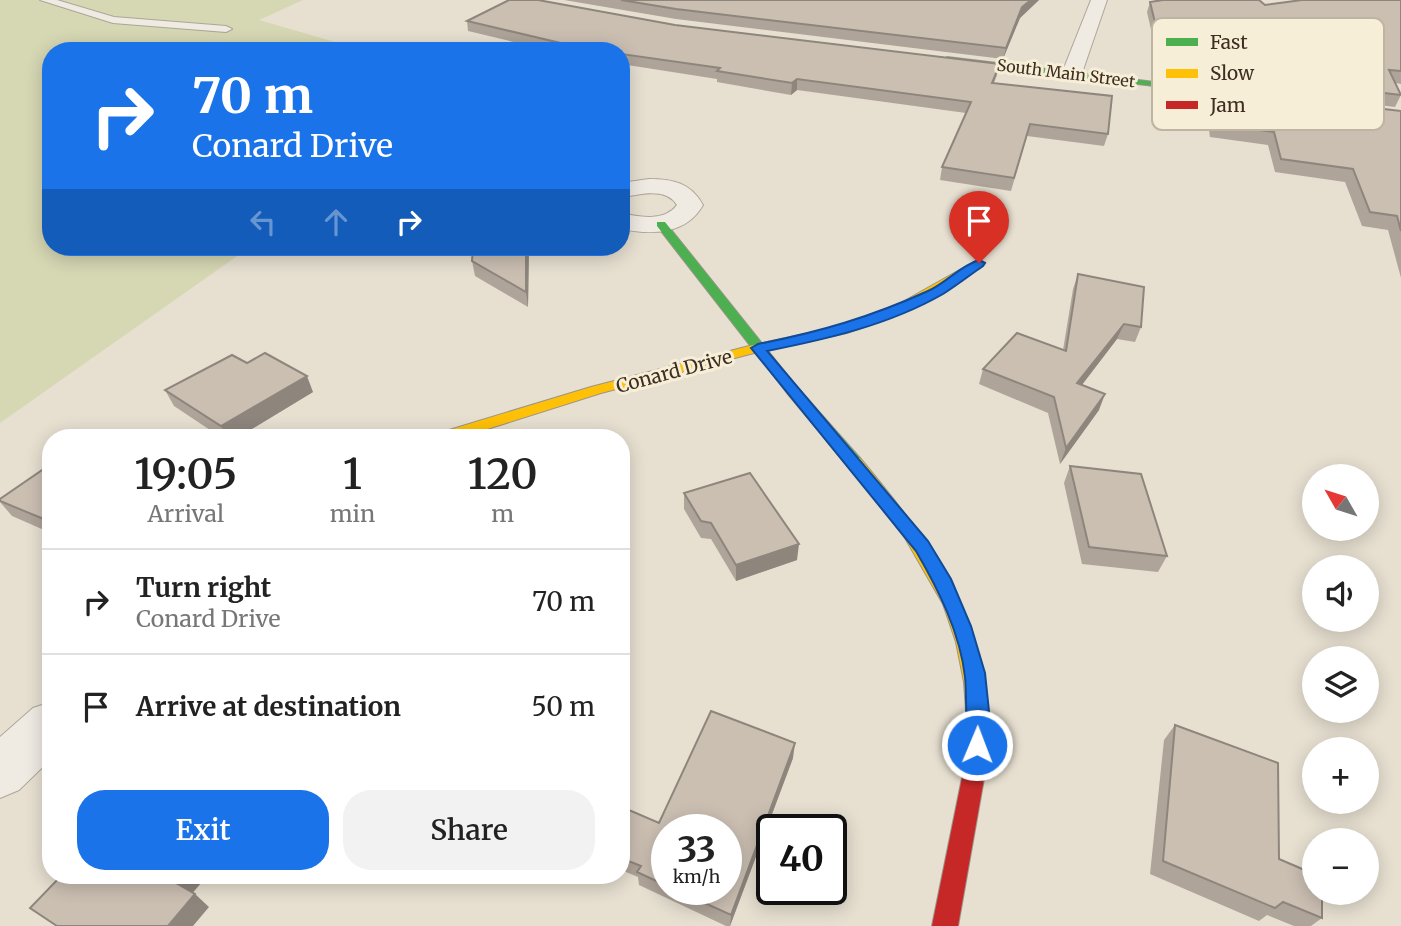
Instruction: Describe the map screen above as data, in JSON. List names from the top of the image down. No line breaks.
{"streets":{"street":["South Main Street","Conard Drive"]},"legend":["Fast","Slow","Jam"],"north":"top left","page":{"turn":["70 m","Conard Drive"],"eta":["19:05","Arrival","1","min","120","m"],"map_buttons":["+","−"],"list":[{"name":"Turn right","note":"Conard Drive","value":"70 m"},{"name":"Arrive at destination","value":"50 m"}],"buttons":["Exit","Share"],"speed":"33 km/h","limit":"40"}}
